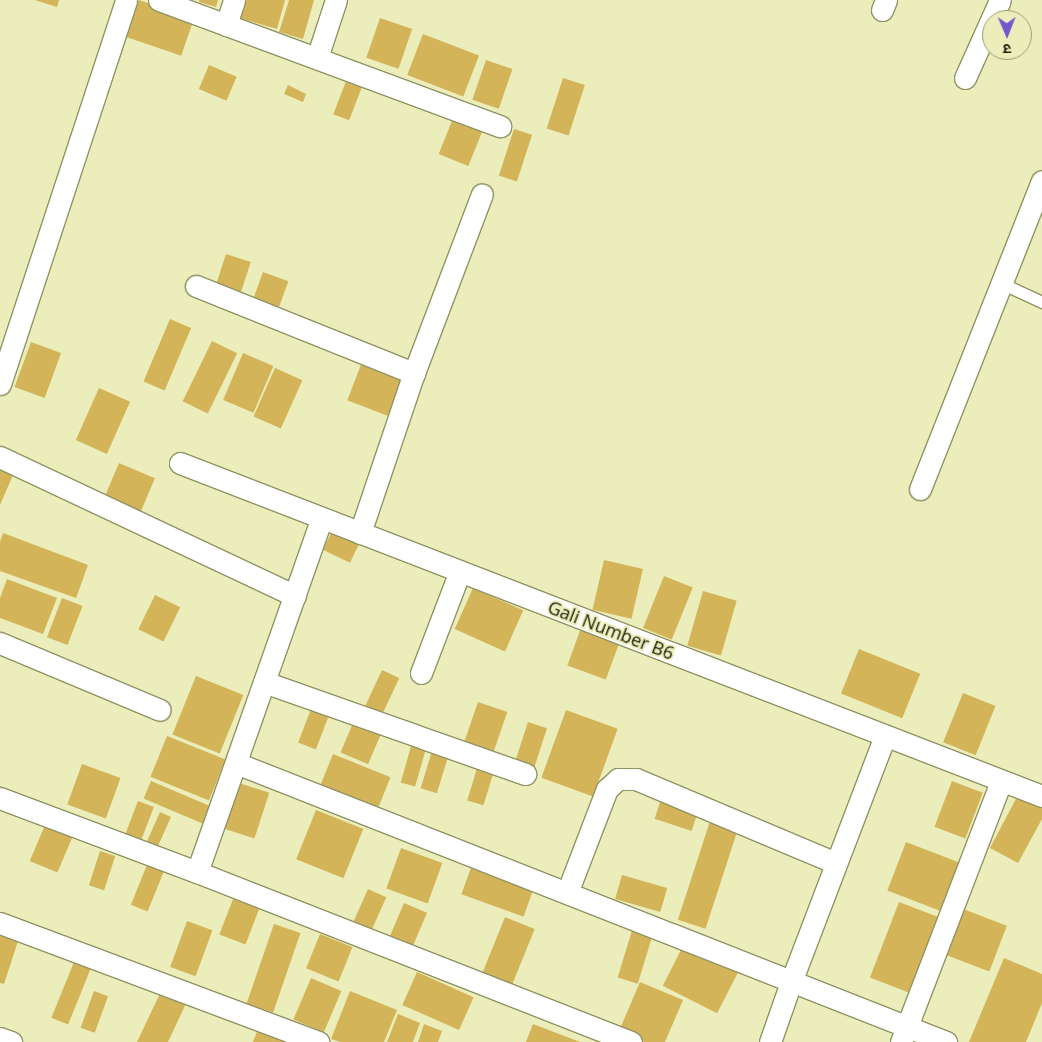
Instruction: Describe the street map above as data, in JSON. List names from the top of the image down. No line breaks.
{"streets":{"street":["Gali Number B6"]},"north":"bottom"}
